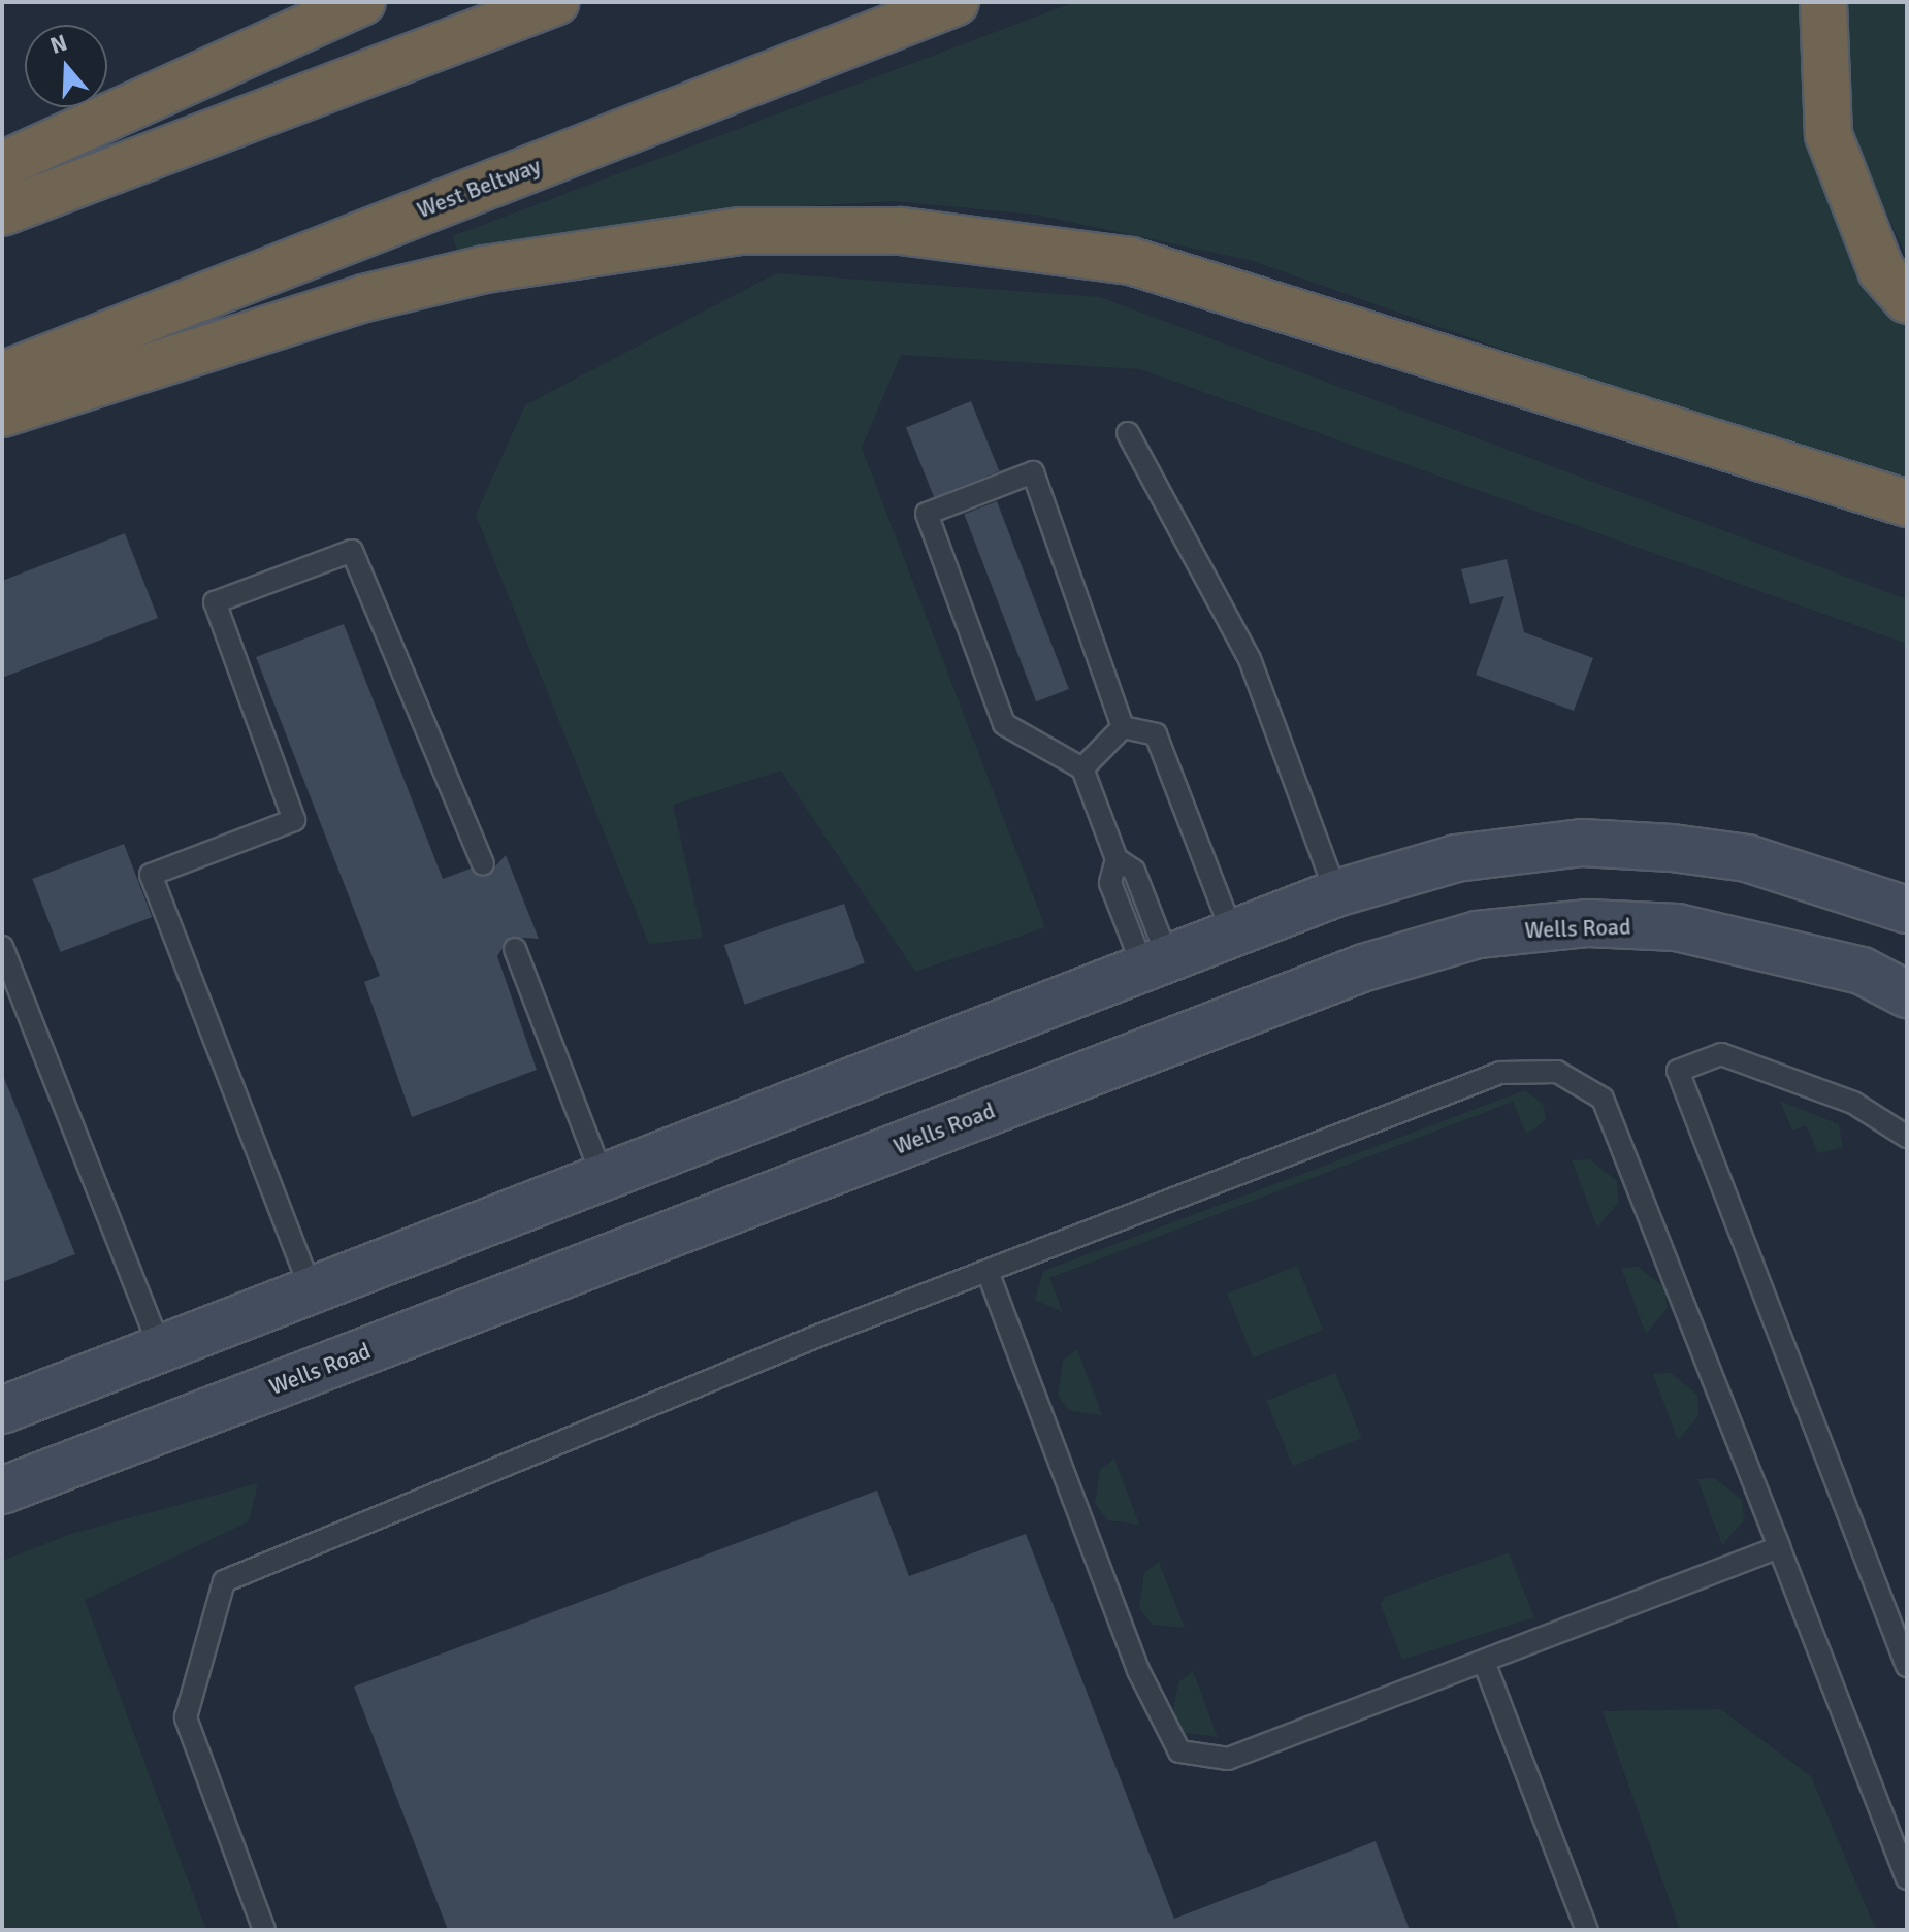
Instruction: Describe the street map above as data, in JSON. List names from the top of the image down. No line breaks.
{"streets":{"highway":["West Beltway"],"main road":["Wells Road"]},"north":"top"}
